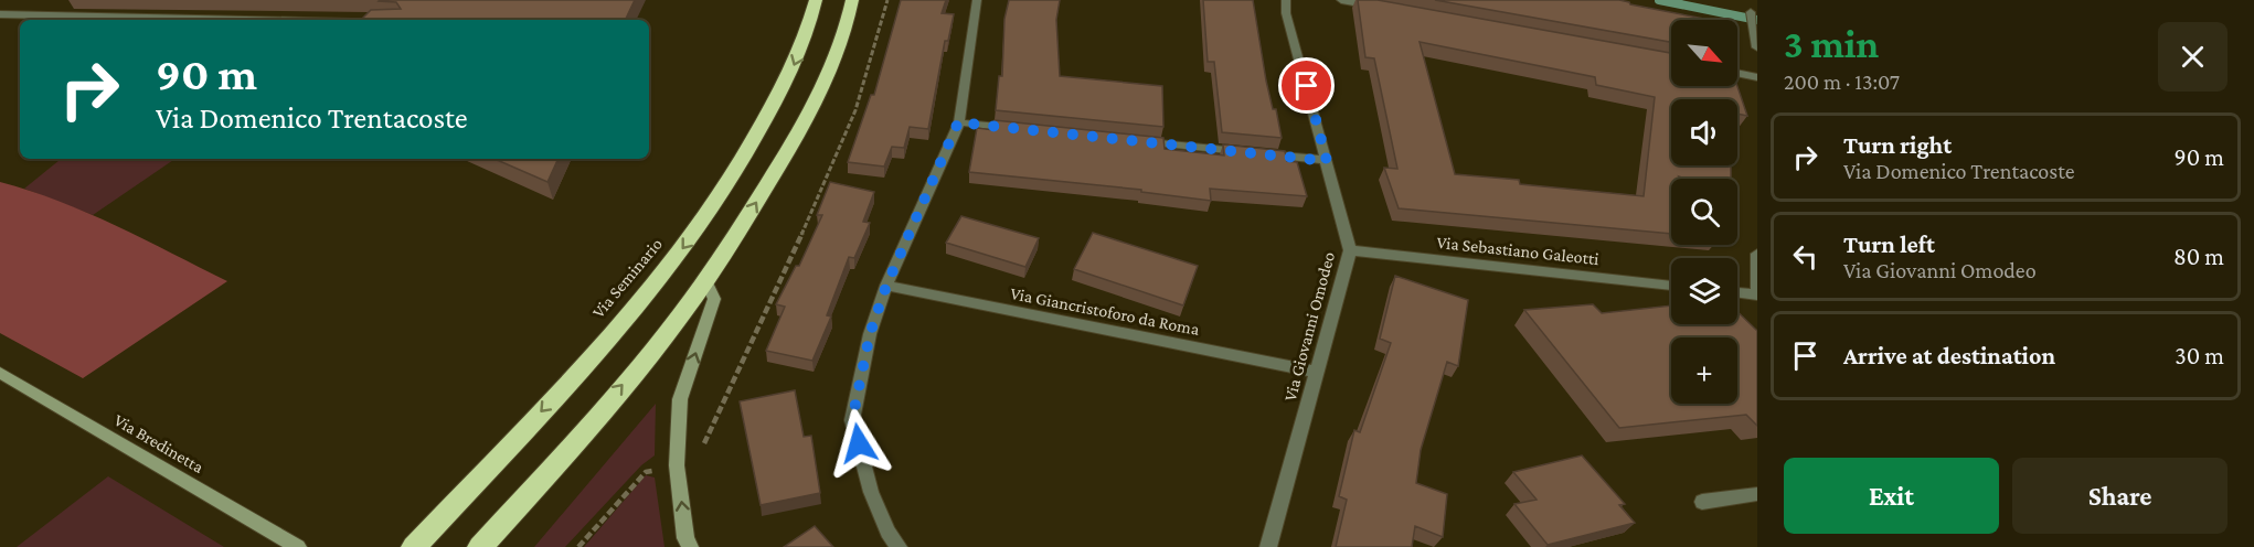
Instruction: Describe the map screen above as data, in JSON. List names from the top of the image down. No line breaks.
{"streets":{"highway":["Via Seminario"],"street":["Via Sebastiano Galeotti","Via Giancristoforo da Roma","Via Giovanni Omodeo","Via Bredinetta"]},"crossings":[["Via Sebastiano Galeotti","Via Giovanni Omodeo"],["Via Giancristoforo da Roma","Via Giovanni Omodeo"]],"north":"bottom right","page":{"heading":["3 min","200 m · 13:07"],"map_buttons":"+","turn":["90 m","Via Domenico Trentacoste"],"list":[{"name":"Turn right","note":"Via Domenico Trentacoste","value":"90 m"},{"name":"Turn left","note":"Via Giovanni Omodeo","value":"80 m"},{"name":"Arrive at destination","value":"30 m"}],"buttons":["Exit","Share"]}}
